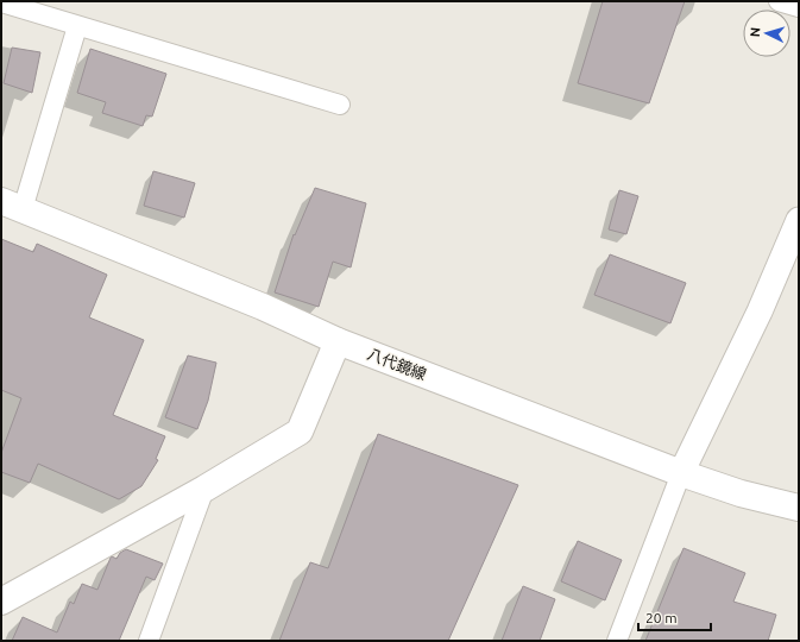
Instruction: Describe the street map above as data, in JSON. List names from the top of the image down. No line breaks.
{"streets":{"main road":["八代鏡線"]},"scale_bar":"20 m","north":"left"}
